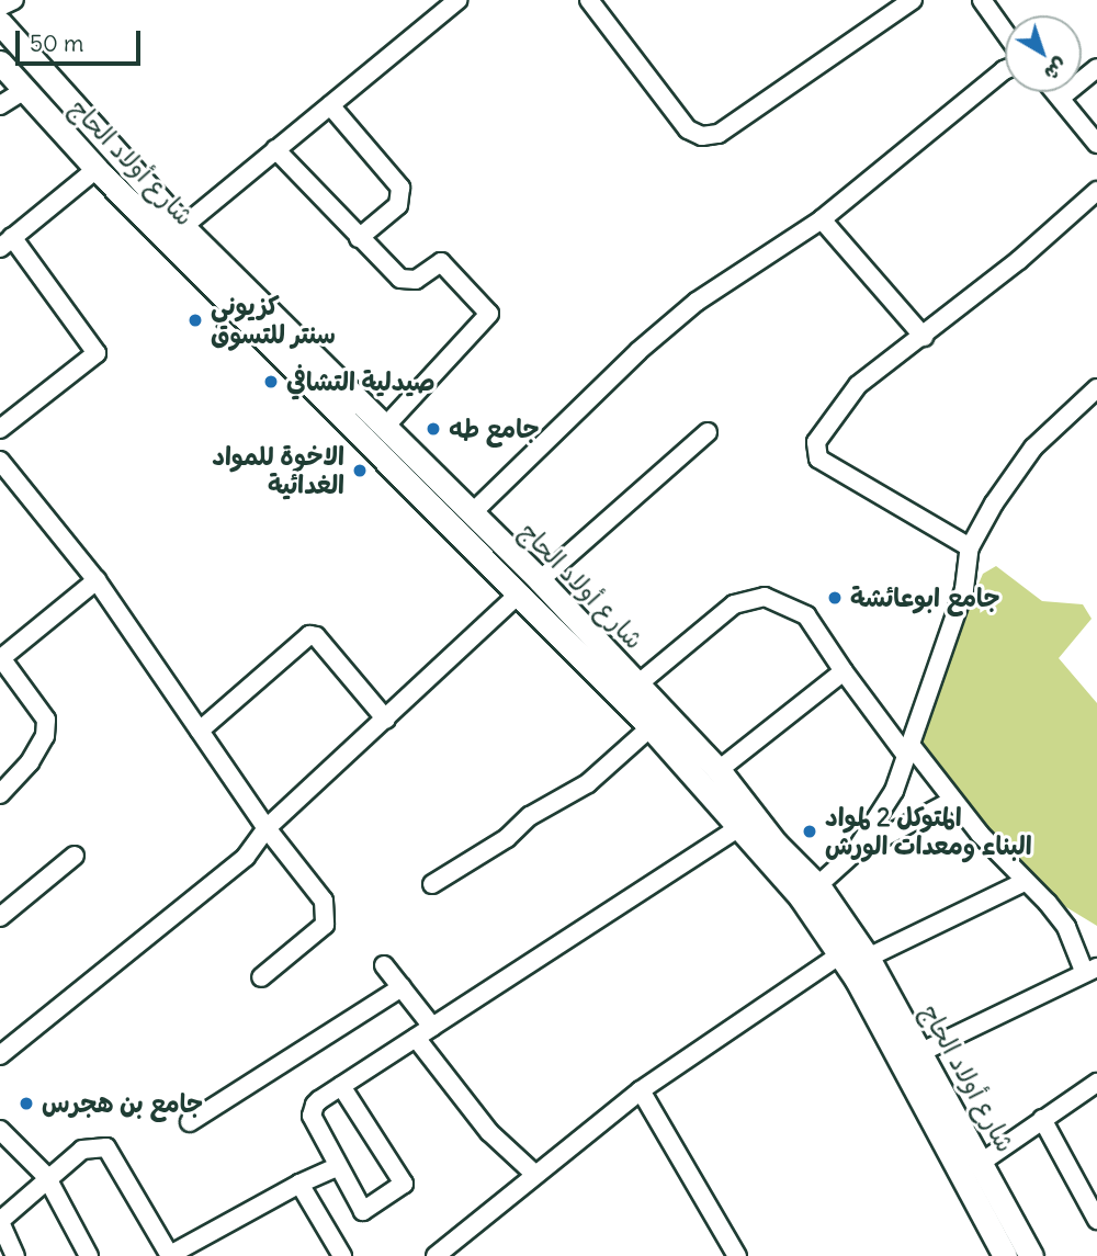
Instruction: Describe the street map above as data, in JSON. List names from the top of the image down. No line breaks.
{"streets":{"main road":["شارع أولاد الحاج"]},"places":["كزيوني سنتر للتسوق","صيدلية التشافي","جامع طه","الاخوة للمواد الغدائية","جامع ابوعائشة","المتوكل 2 لمواد البناء ومعدات الورش","جامع بن هجرس"],"scale_bar":"50 m","north":"bottom right"}
